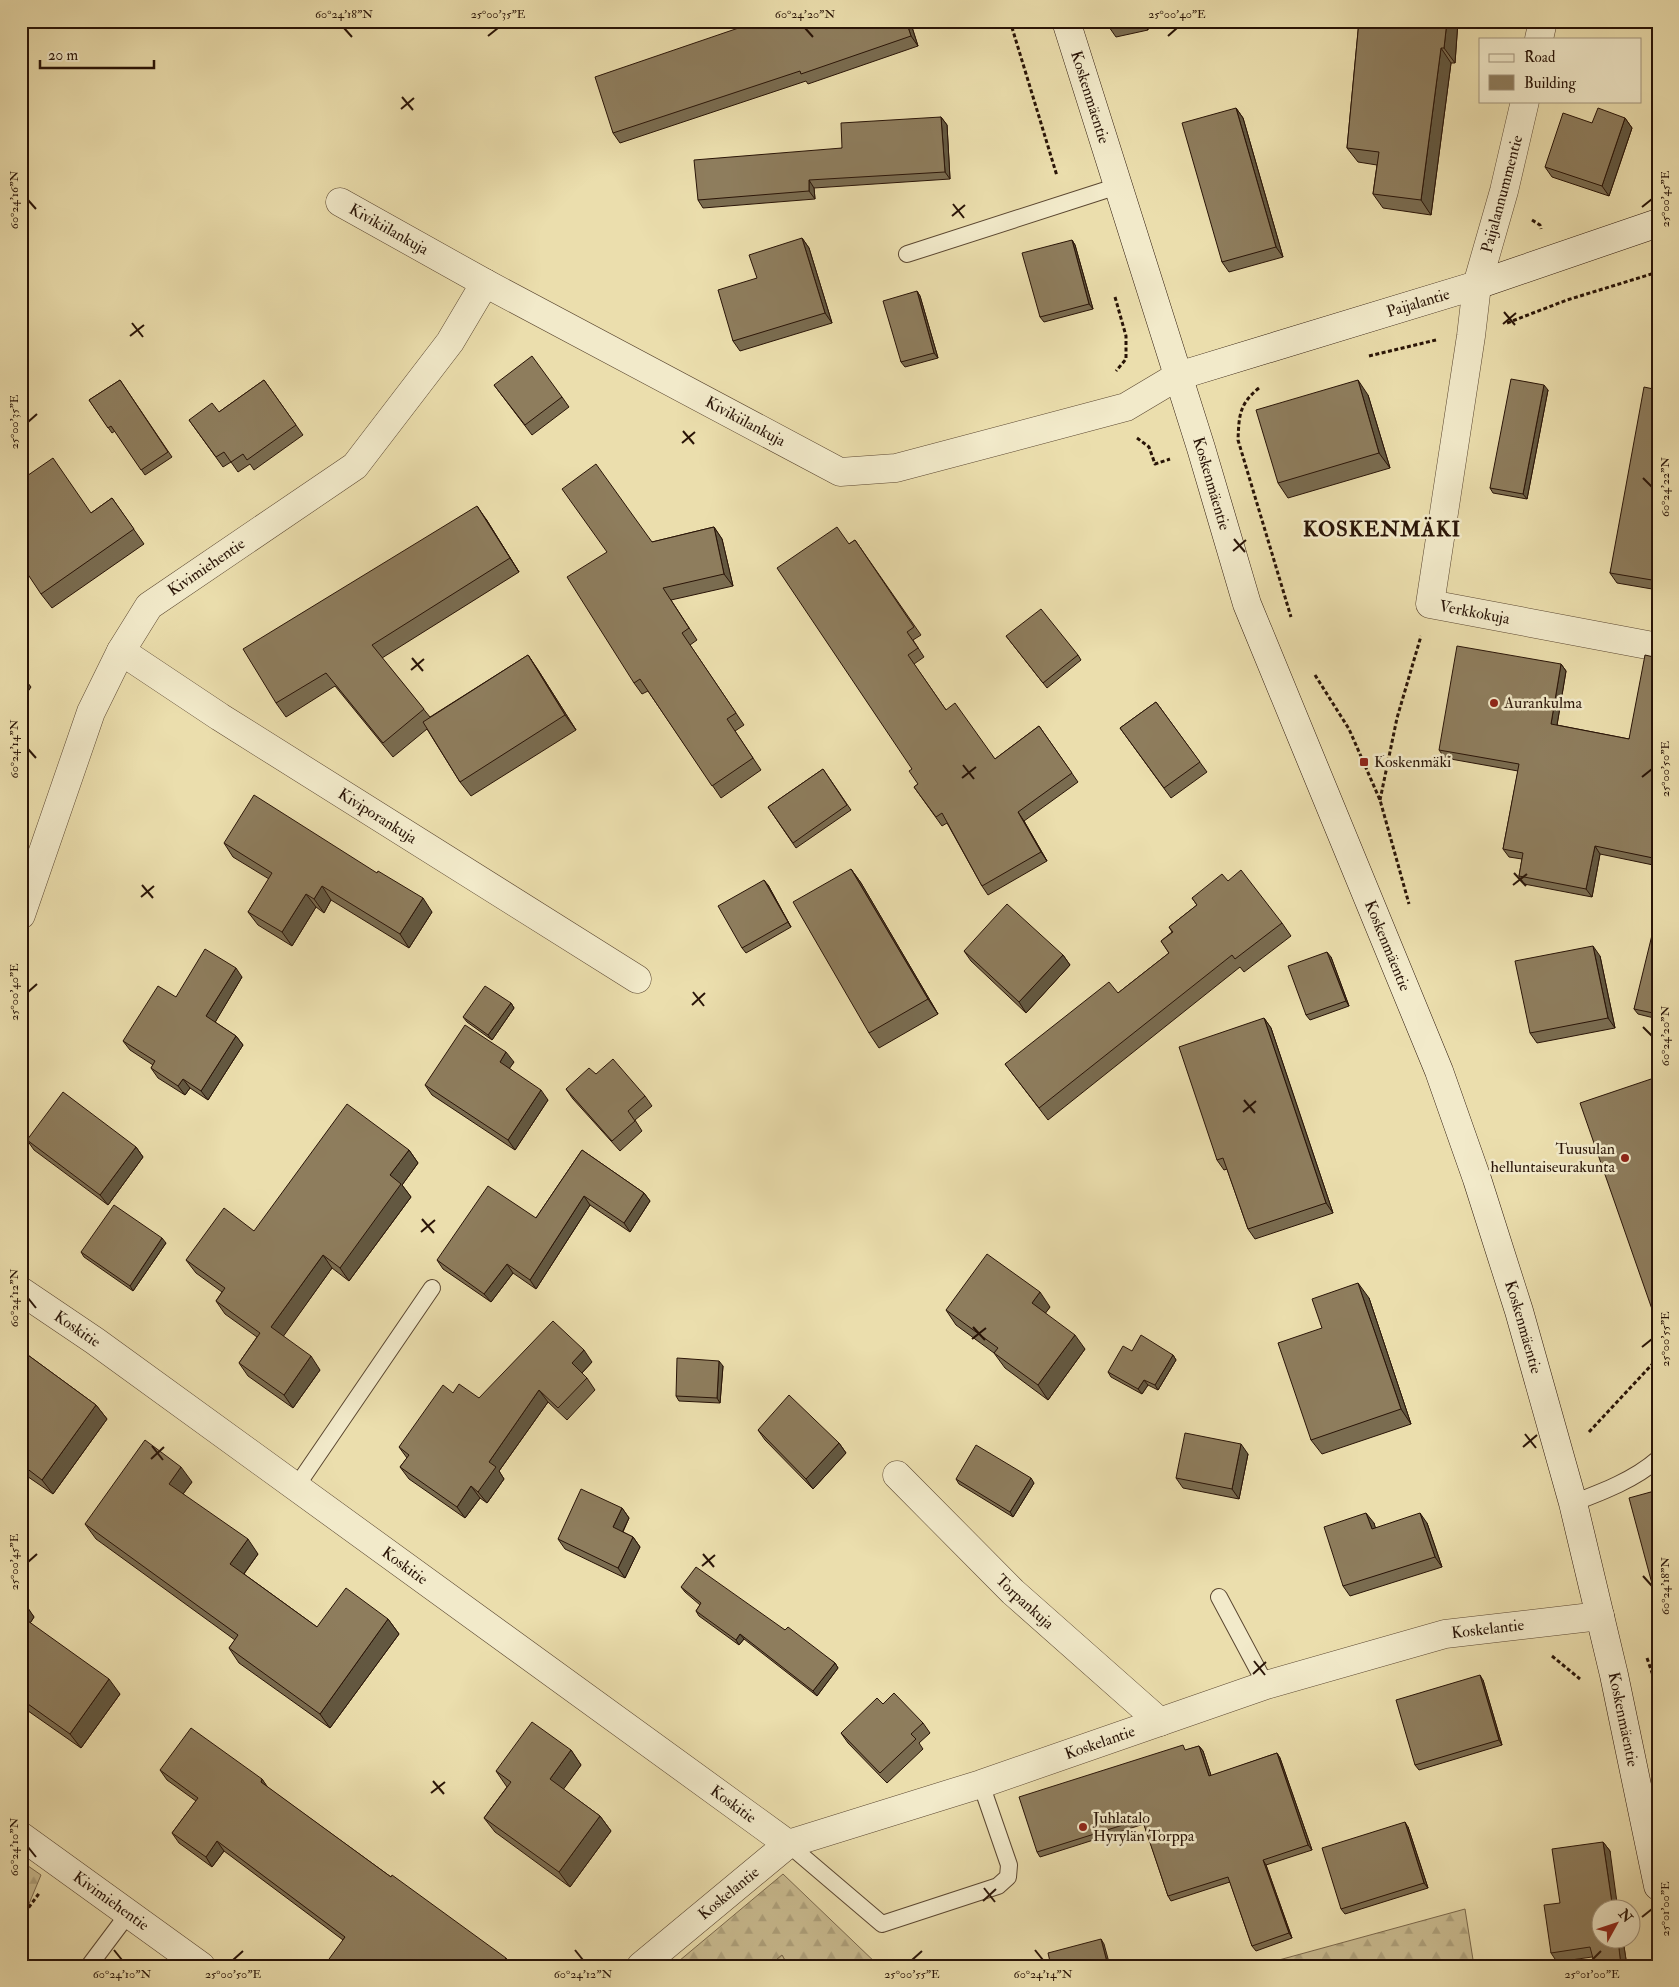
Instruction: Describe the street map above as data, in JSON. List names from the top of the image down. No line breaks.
{"streets":{"street":["Koskenmäentie","Paijalannummentie","Kivikiilankuja","Paijalantie","Kivimiehentie","Verkkokuja","Kiviporankuja","Koskitie","Torpankuja","Koskelantie"]},"crossings":[["Koskenmäentie","Kivikiilankuja"],["Koskenmäentie","Paijalantie"],["Koskenmäentie","Koskelantie"],["Paijalannummentie","Paijalantie"],["Paijalannummentie","Verkkokuja"],["Kivikiilankuja","Paijalantie"],["Kivikiilankuja","Kivimiehentie"],["Paijalantie","Verkkokuja"],["Kivimiehentie","Kiviporankuja"],["Koskitie","Koskelantie"],["Torpankuja","Koskelantie"]],"districts":["KOSKENMÄKI"],"places":{"other":["Aurankulma","Tuusulan helluntaiseurakunta","Juhlatalo Hyrylän Torppa"],"transit":["Koskenmäki"]},"legend":["Road","Building"],"scale_bar":"20 m","north":"top right","coordinates":["60°24'18\"N","25°00'35\"E","60°24'20\"N","25°00'40\"E","25°00'45\"E","60°24'16\"N","60°24'22\"N","60°24'14\"N","25°00'50\"E","60°24'12\"N","25°00'55\"E","60°24'10\"N","25°01'00\"E"]}
